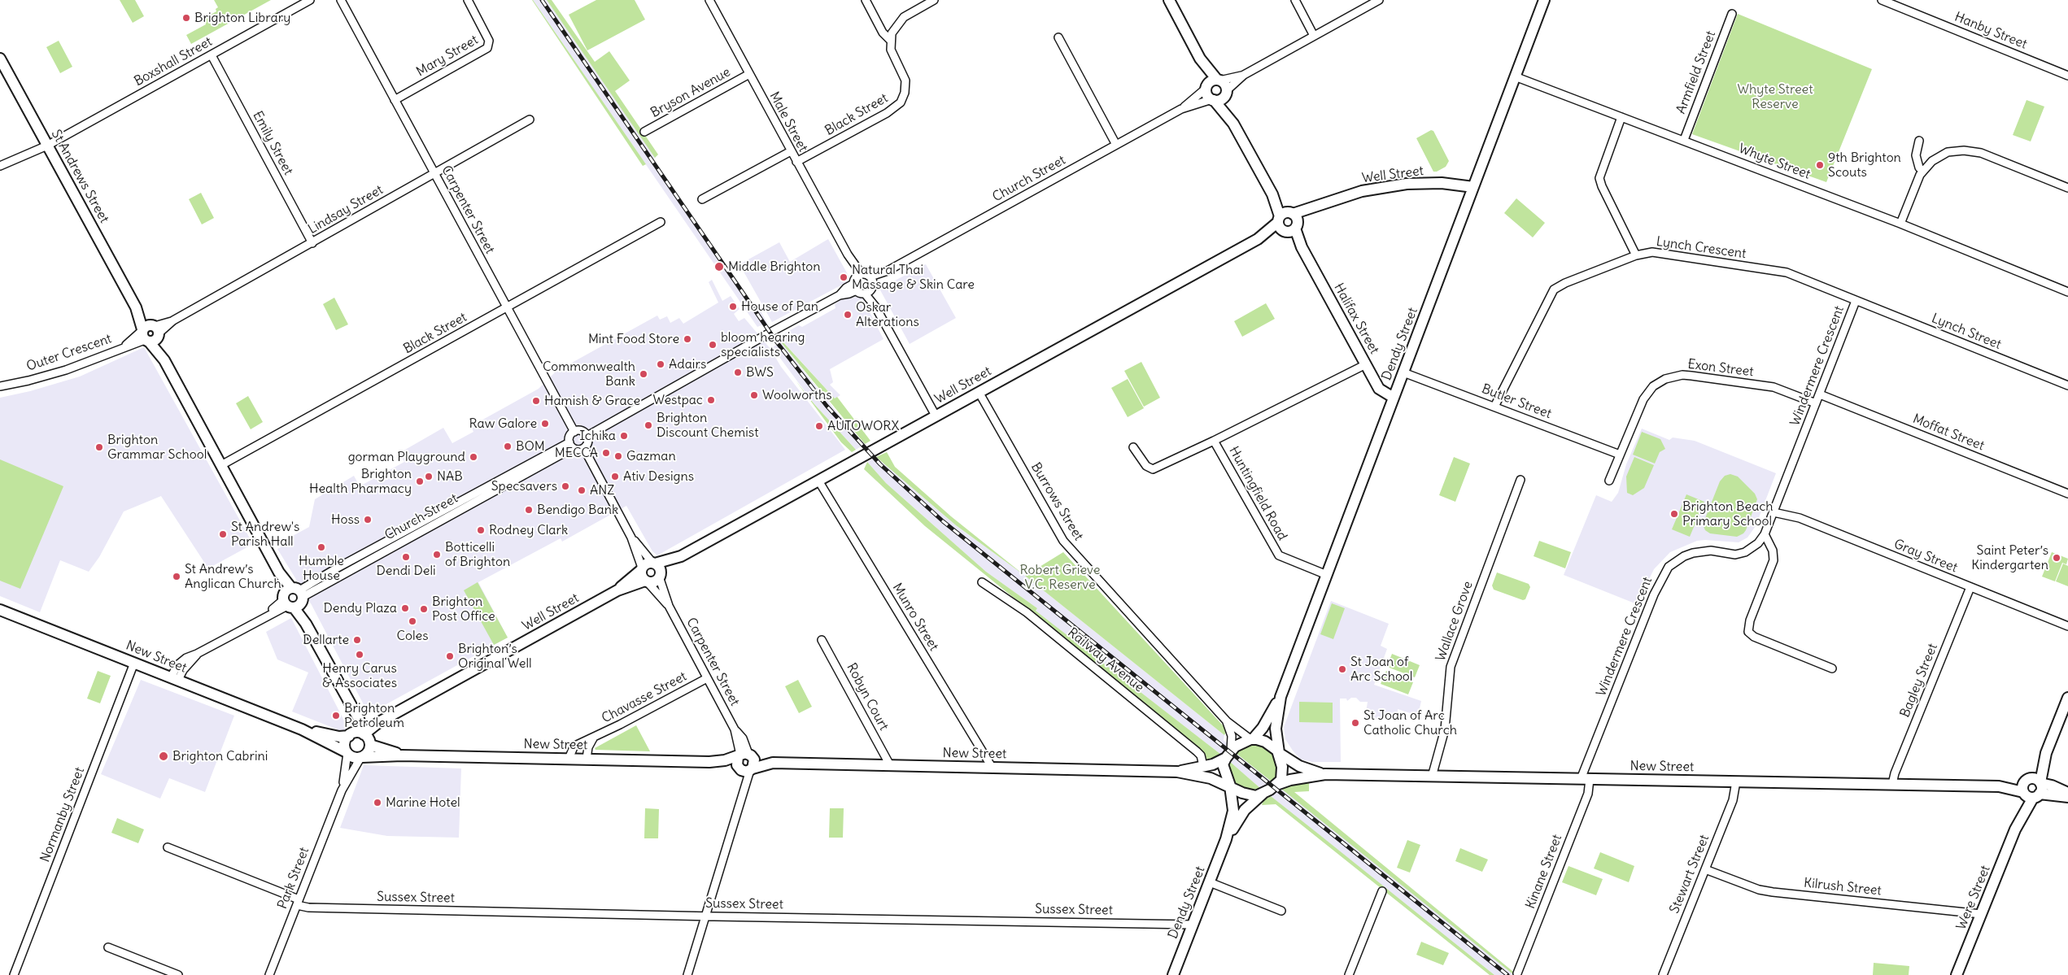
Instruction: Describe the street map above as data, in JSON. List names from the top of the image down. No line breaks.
{"streets":{"street":["Hanby Street","Mary Street","Boxshall Street","Armfield Street","Bryson Avenue","Black Street","Male Street","Emily Street","Whyte Street","Well Street","St Andrews Street","Church Street","Lindsay Street","Carpenter Street","Lynch Crescent","Halifax Street","Lynch Street","Dendy Street","Outer Crescent","Windermere Crescent","Exon Street","Butler Street","Moffat Street","Huntingfield Road","Burrows Street","Gray Street","Munro Street","Wallace Grove","New Street","Railway Avenue","Bagley Street","Robyn Court","Chavasse Street","Normanby Street","Kinane Street","Stewart Street","Park Street","Kilrush Street","Sussex Street","Were Street"]},"crossings":[["Mary Street","Carpenter Street"],["Boxshall Street","Emily Street"],["Boxshall Street","St Andrews Street"],["Armfield Street","Whyte Street"],["Bryson Avenue","Male Street"],["Black Street","Male Street"],["Black Street","St Andrews Street"],["Black Street","Carpenter Street"],["Emily Street","Lindsay Street"],["Whyte Street","Dendy Street"],["Well Street","St Andrews Street"],["Well Street","Carpenter Street"],["Well Street","Halifax Street"],["Well Street","Dendy Street"],["Well Street","Burrows Street"],["Well Street","Munro Street"],["Well Street","New Street"],["Well Street","Park Street"],["St Andrews Street","Church Street"],["St Andrews Street","Lindsay Street"],["St Andrews Street","Outer Crescent"],["St Andrews Street","New Street"],["St Andrews Street","Park Street"],["Church Street","Carpenter Street"],["Church Street","Halifax Street"],["Church Street","New Street"],["Lindsay Street","Carpenter Street"],["Lindsay Street","Outer Crescent"],["Carpenter Street","New Street"],["Carpenter Street","Chavasse Street"],["Lynch Crescent","Lynch Street"],["Lynch Crescent","Windermere Crescent"],["Lynch Crescent","Butler Street"],["Halifax Street","Dendy Street"],["Halifax Street","Huntingfield Road"],["Lynch Street","Windermere Crescent"],["Dendy Street","Butler Street"],["Dendy Street","Huntingfield Road"],["Dendy Street","Burrows Street"],["Dendy Street","New Street"],["Dendy Street","Sussex Street"],["Windermere Crescent","Exon Street"],["Windermere Crescent","Moffat Street"],["Windermere Crescent","Gray Street"],["Windermere Crescent","New Street"],["Windermere Crescent","Kinane Street"],["Exon Street","Butler Street"],["Burrows Street","New Street"],["Gray Street","Bagley Street"],["Munro Street","New Street"],["Wallace Grove","New Street"],["New Street","Railway Avenue"],["New Street","Bagley Street"],["New Street","Robyn Court"],["New Street","Chavasse Street"],["New Street","Normanby Street"],["New Street","Kinane Street"],["New Street","Stewart Street"],["New Street","Park Street"],["New Street","Were Street"],["Stewart Street","Kilrush Street"],["Park Street","Sussex Street"],["Kilrush Street","Were Street"]],"parks":["Whyte Street Reserve","Robert Grieve V.C. Reserve"],"places":["Brighton Library","9th Brighton Scouts","Middle Brighton","Natural Thai Massage & Skin Care","House of Pan","Oskar Alterations","Mint Food Store","bloom hearing specialists","Adairs","BWS","Commonwealth Bank","Woolworths","Westpac","Hamish & Grace","Raw Galore","Brighton Discount Chemist","AUTOWORX","Ichika","BOM","Brighton Grammar School","MECCA","Gazman","gorman Playground","NAB","Ativ Designs","Brighton Health Pharmacy","Specsavers","ANZ","Bendigo Bank","Brighton Beach Primary School","Hoss","Rodney Clark","St Andrew's Parish Hall","Humble House","Botticelli of Brighton","Dendi Deli","Saint Peter’s Kindergarten","St Andrew’s Anglican Church","Dendy Plaza","Brighton Post Office","Coles","Dellarte","Henry Carus & Associates","Brighton’s Original Well","St Joan of Arc School","Brighton Petroleum","St Joan of Arc Catholic Church","Brighton Cabrini","Marine Hotel"]}
